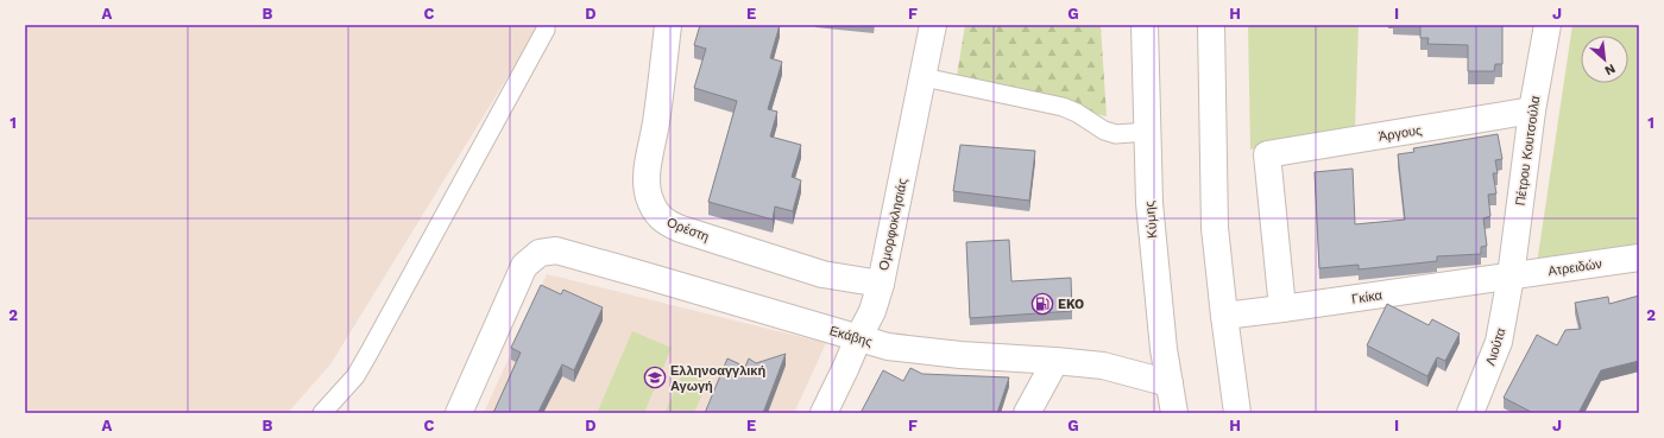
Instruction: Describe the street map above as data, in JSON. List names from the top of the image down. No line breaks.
{"streets":{"street":["Άργους","Πέτρου Κουτσούλα","Κύμης","Ομορφοκλησιάς","Ορέστη","Ατρειδών","Γκίκα","Εκάβης","Λιούτα"]},"crossings":[["Άργους","Πέτρου Κουτσούλα"],["Άργους","Γκίκα"],["Πέτρου Κουτσούλα","Ατρειδών"],["Πέτρου Κουτσούλα","Γκίκα"],["Πέτρου Κουτσούλα","Λιούτα"],["Κύμης","Εκάβης"],["Ομορφοκλησιάς","Ορέστη"],["Ομορφοκλησιάς","Εκάβης"],["Ατρειδών","Γκίκα"],["Ατρειδών","Λιούτα"],["Γκίκα","Λιούτα"]],"places":{"fuel station":["EKO"],"school or university":["Ελληνοαγγλική Αγωγή"]},"north":"bottom right","grid":{"columns":["A","B","C","D","E","F","G","H","I","J"],"rows":["1","2"]}}
